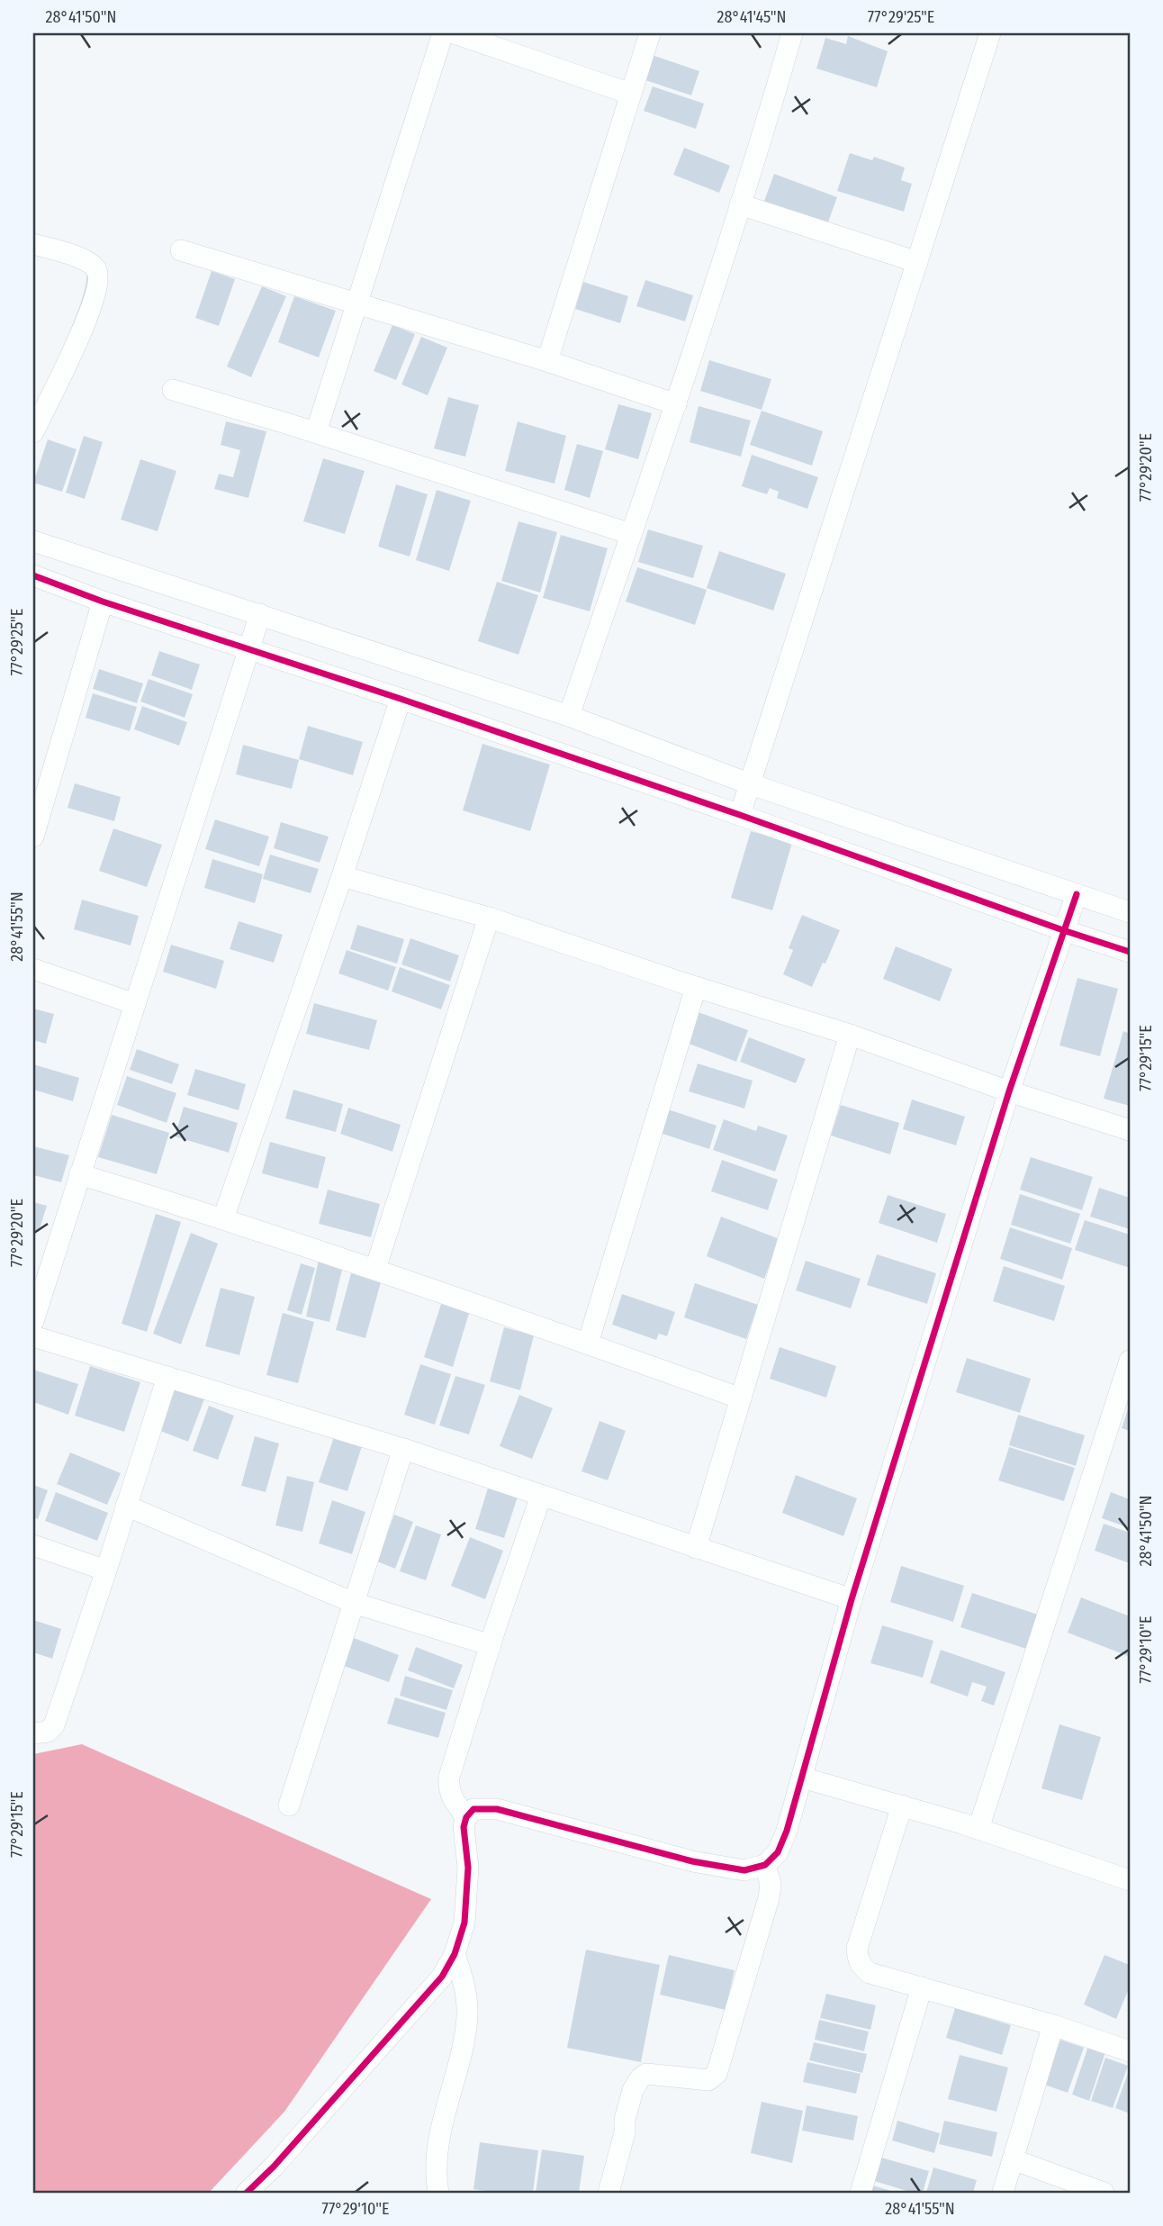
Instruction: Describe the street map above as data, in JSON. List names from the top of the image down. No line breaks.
{"coordinates":["28°41'50\"N","28°41'45\"N","77°29'25\"E","77°29'20\"E","28°41'55\"N","77°29'15\"E","77°29'10\"E"]}
